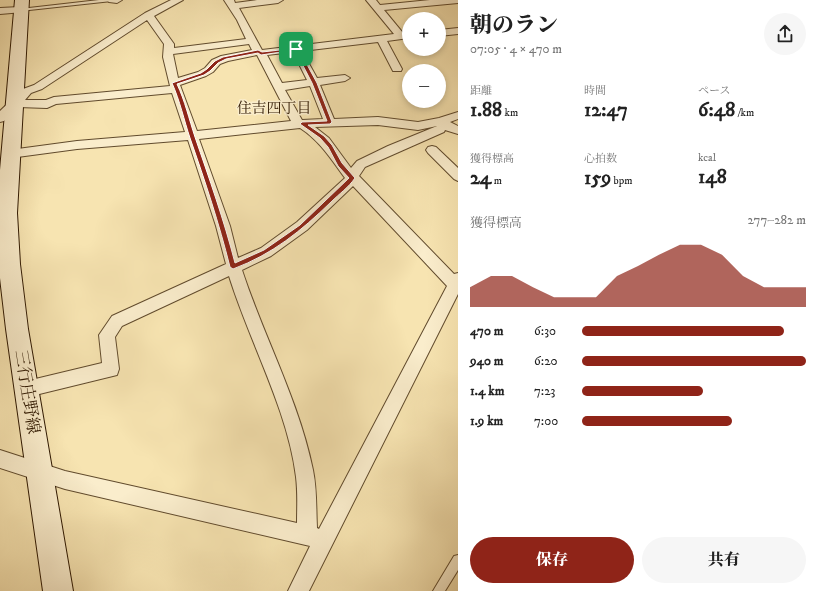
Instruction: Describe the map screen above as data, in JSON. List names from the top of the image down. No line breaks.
{"streets":{"main road":["三行庄野線"]},"districts":["住吉四丁目"],"page":{"heading":["朝のラン","07:05 · 4 × 470 m"],"map_buttons":["+","−"],"stats":[["距離","1.88 km"],["時間","12:47"],["ペース","6:48 /km"],["獲得標高","24 m"],["心拍数","159 bpm"],["kcal","148"]],"chart":["獲得標高","277–282 m"],"list":[{"name":"470 m","note":"6:30"},{"name":"940 m","note":"6:20"},{"name":"1.4 km","note":"7:23"},{"name":"1.9 km","note":"7:00"}],"buttons":["保存","共有"]}}
